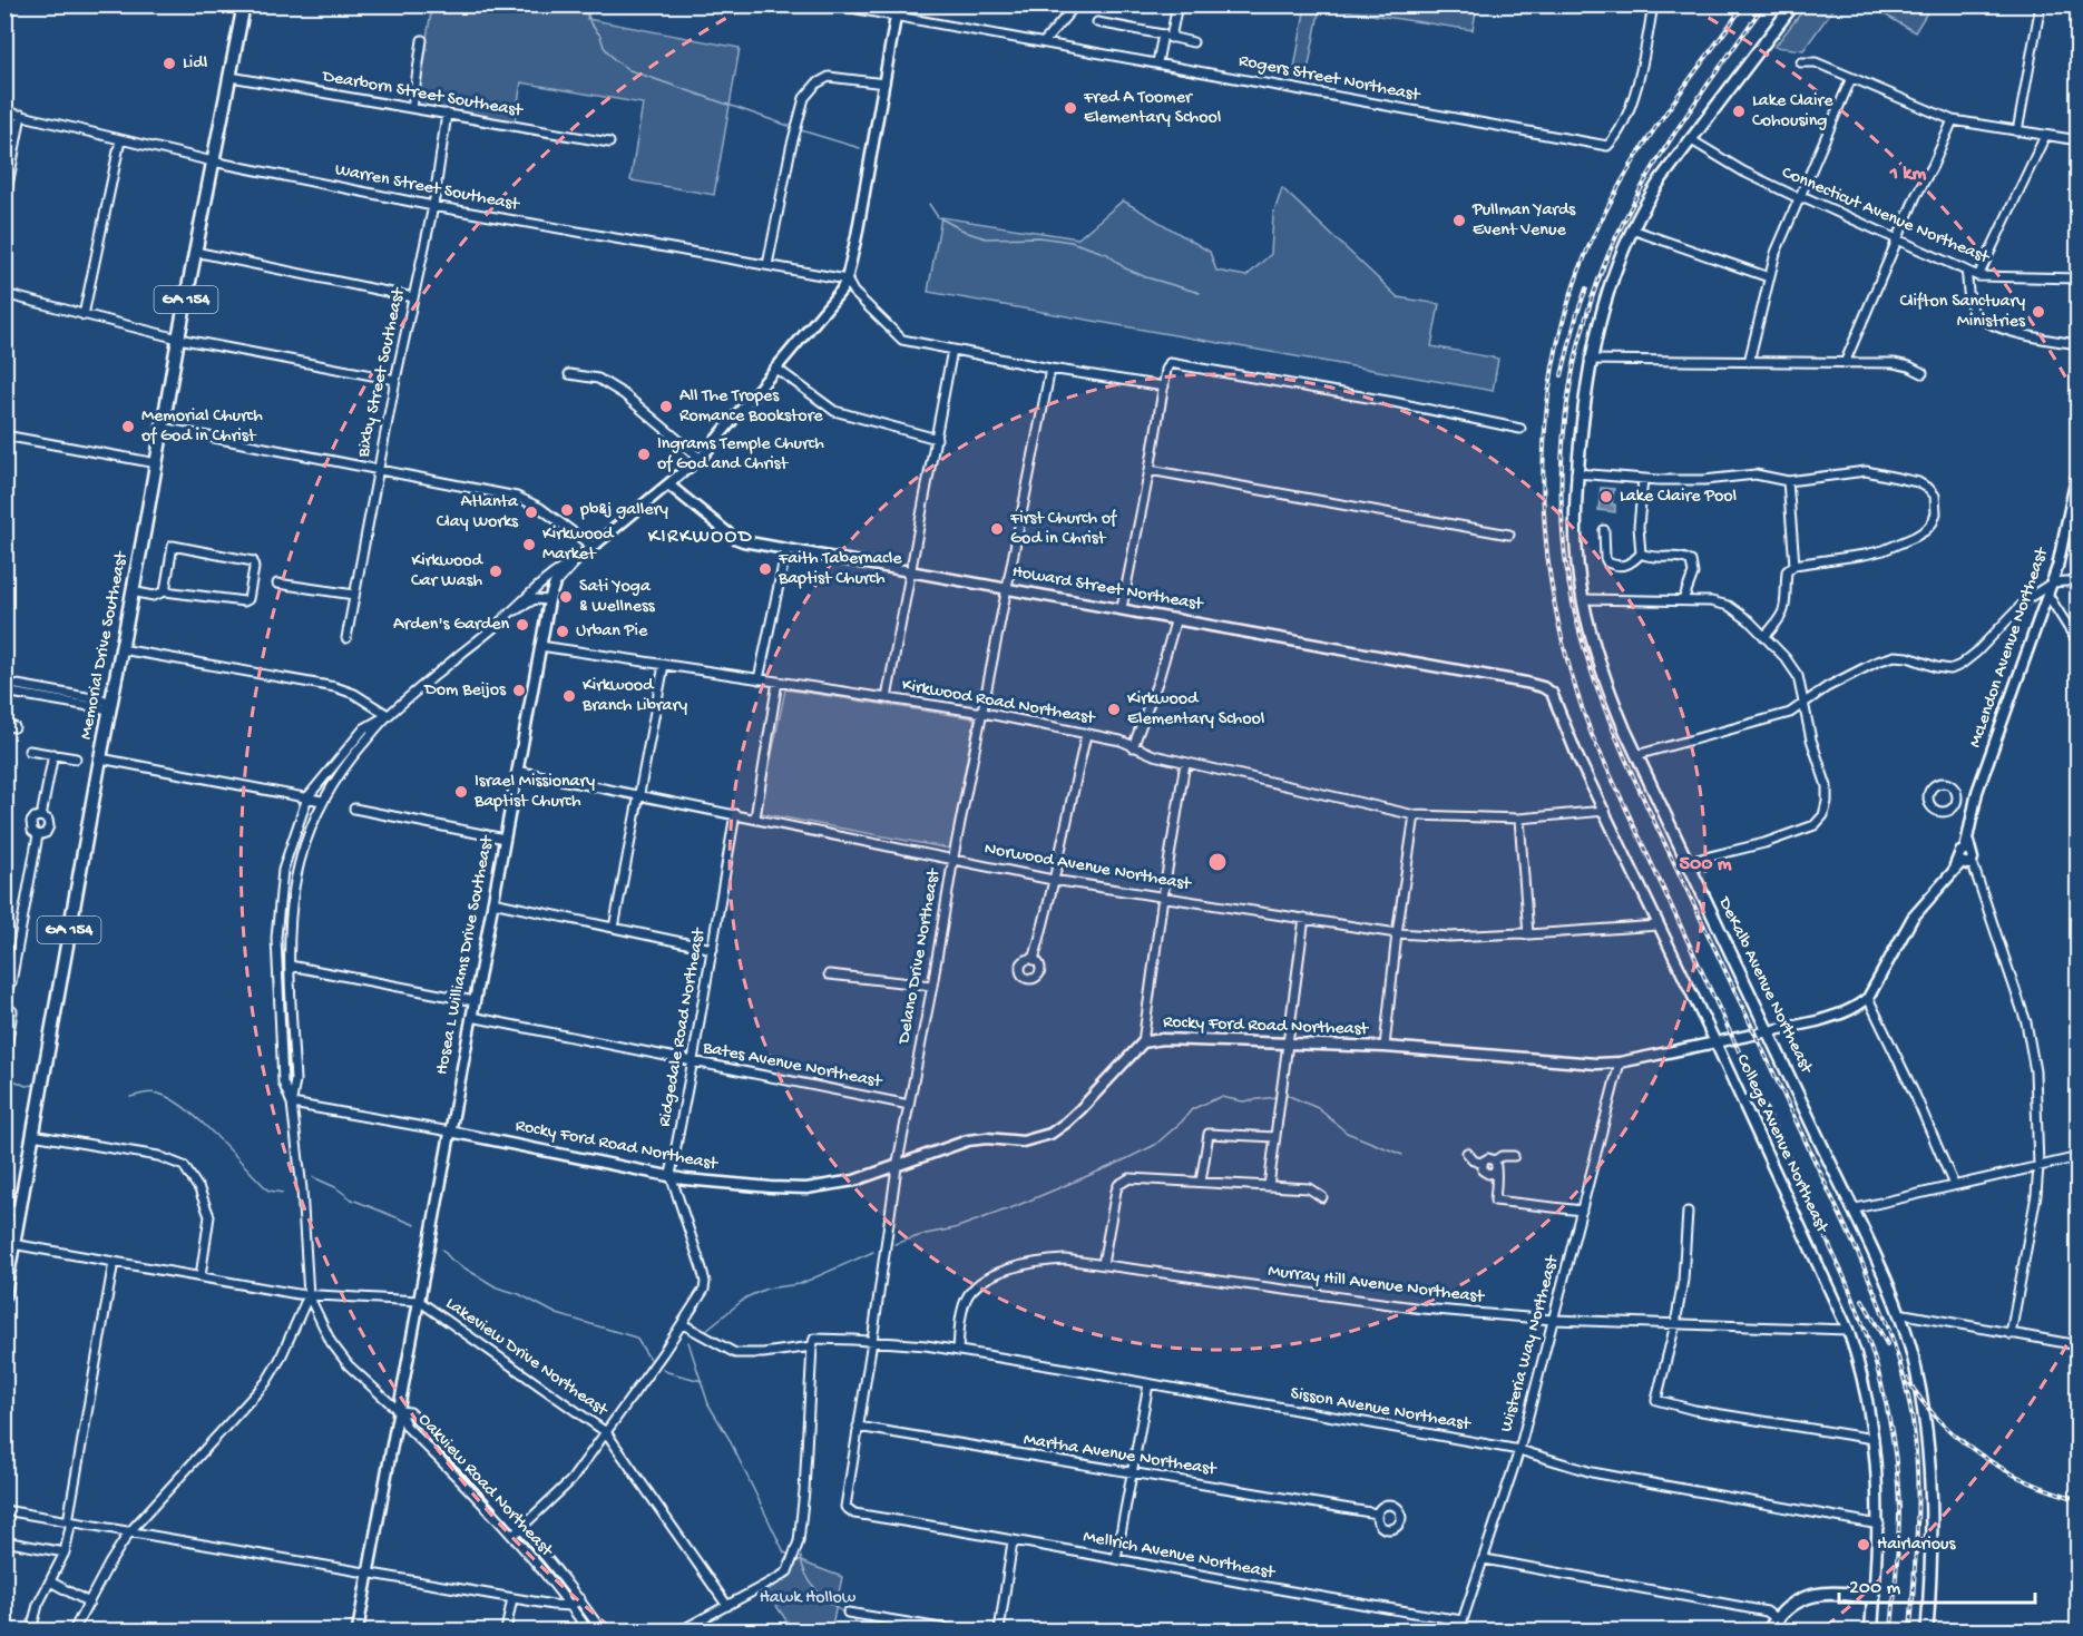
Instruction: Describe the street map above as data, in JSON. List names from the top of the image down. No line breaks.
{"streets":{"main road":["GA 154","Memorial Drive Southeast","DeKalb Avenue Northeast","College Avenue Northeast"],"street":["Rogers Street Northeast","Dearborn Street Southeast","Warren Street Southeast","Connecticut Avenue Northeast","Bixby Street Southeast","Howard Street Northeast","McLendon Avenue Northeast","Kirkwood Road Northeast","Norwood Avenue Northeast","Hosea L Williams Drive Southeast","Delano Drive Northeast","Rocky Ford Road Northeast","Ridgedale Road Northeast","Bates Avenue Northeast","Murray Hill Avenue Northeast","Wisteria Way Northeast","Lakeview Drive Northeast","Sisson Avenue Northeast","Martha Avenue Northeast","Oakview Road Northeast","Mellrich Avenue Northeast"]},"crossings":[["Rogers Street Northeast","Hosea L Williams Drive Southeast"],["Dearborn Street Southeast","Bixby Street Southeast"],["Dearborn Street Southeast","Memorial Drive Southeast"],["Warren Street Southeast","Bixby Street Southeast"],["Warren Street Southeast","Memorial Drive Southeast"],["Warren Street Southeast","Hosea L Williams Drive Southeast"],["Connecticut Avenue Northeast","DeKalb Avenue Northeast"],["Howard Street Northeast","Hosea L Williams Drive Southeast"],["Howard Street Northeast","Delano Drive Northeast"],["Howard Street Northeast","College Avenue Northeast"],["Kirkwood Road Northeast","Hosea L Williams Drive Southeast"],["Kirkwood Road Northeast","Delano Drive Northeast"],["Kirkwood Road Northeast","College Avenue Northeast"],["Norwood Avenue Northeast","Hosea L Williams Drive Southeast"],["Norwood Avenue Northeast","Delano Drive Northeast"],["Norwood Avenue Northeast","Ridgedale Road Northeast"],["Norwood Avenue Northeast","College Avenue Northeast"],["Hosea L Williams Drive Southeast","Rocky Ford Road Northeast"],["Hosea L Williams Drive Southeast","Bates Avenue Northeast"],["Hosea L Williams Drive Southeast","Lakeview Drive Northeast"],["Hosea L Williams Drive Southeast","Oakview Road Northeast"],["Delano Drive Northeast","Rocky Ford Road Northeast"],["Delano Drive Northeast","Bates Avenue Northeast"],["Delano Drive Northeast","Sisson Avenue Northeast"],["Delano Drive Northeast","Martha Avenue Northeast"],["Delano Drive Northeast","Mellrich Avenue Northeast"],["DeKalb Avenue Northeast","Rocky Ford Road Northeast"],["Rocky Ford Road Northeast","Ridgedale Road Northeast"],["Rocky Ford Road Northeast","College Avenue Northeast"],["Rocky Ford Road Northeast","Wisteria Way Northeast"],["Ridgedale Road Northeast","Bates Avenue Northeast"],["Ridgedale Road Northeast","Lakeview Drive Northeast"],["Ridgedale Road Northeast","Oakview Road Northeast"],["College Avenue Northeast","Murray Hill Avenue Northeast"],["College Avenue Northeast","Sisson Avenue Northeast"],["Murray Hill Avenue Northeast","Wisteria Way Northeast"],["Murray Hill Avenue Northeast","Sisson Avenue Northeast"],["Wisteria Way Northeast","Sisson Avenue Northeast"],["Wisteria Way Northeast","Mellrich Avenue Northeast"]],"districts":["KIRKWOOD"],"parks":["Hawk Hollow"],"places":["Lidl","Fred A Toomer Elementary School","Lake Claire Cohousing","Pullman Yards Event Venue","Clifton Sanctuary Ministries","All The Tropes Romance Bookstore","Memorial Church of God in Christ","Ingrams Temple Church of God and Christ","Lake Claire Pool","pb&j gallery","Atlanta Clay Works","First Church of God in Christ","Kirkwood Market","Faith Tabernacle Baptist Church","Kirkwood Car Wash","Sati Yoga & Wellness","Arden's Garden","Urban Pie","Dom Beijos","Kirkwood Branch Library","Kirkwood Elementary School","Israel Missionary Baptist Church","Hairlarious"],"scale_bar":"200 m","rings":["1 km","500 m"]}
